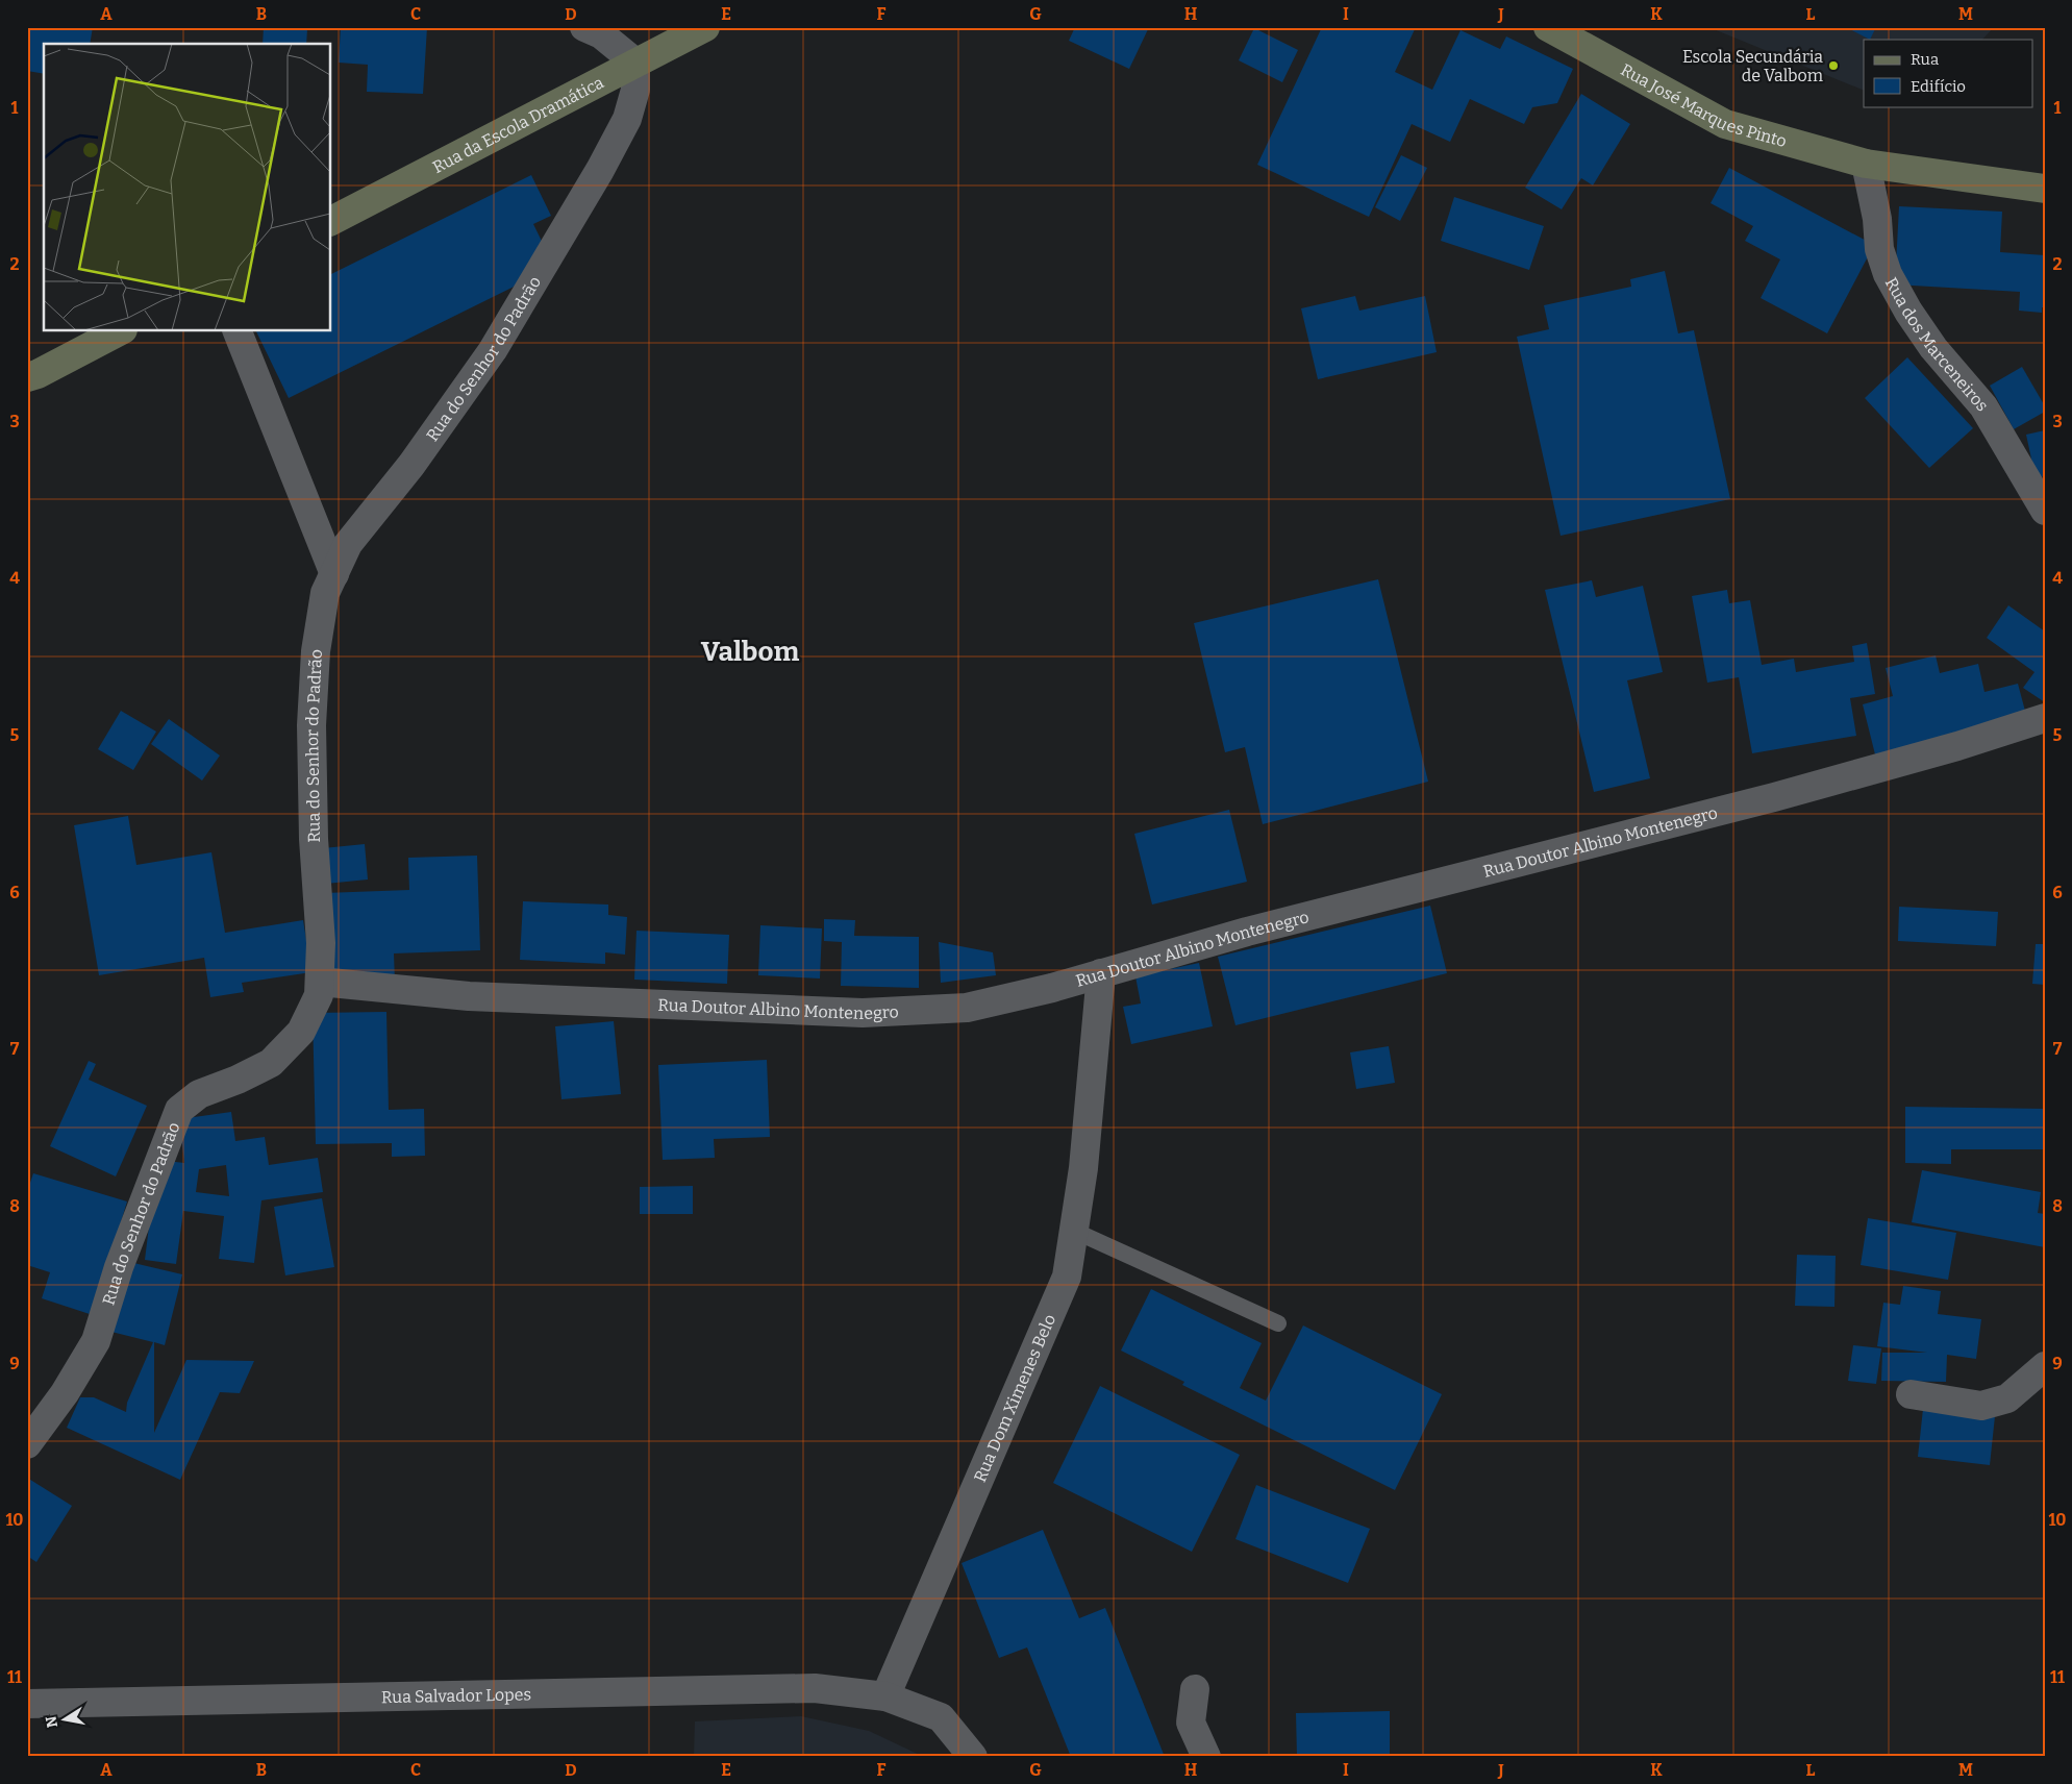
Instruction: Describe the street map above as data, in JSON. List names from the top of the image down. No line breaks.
{"streets":{"street":["Rua José Marques Pinto","Rua da Escola Dramática","Rua dos Marceneiros","Rua do Senhor do Padrão","Rua Doutor Albino Montenegro","Rua Dom Ximenes Belo","Rua Salvador Lopes"]},"crossings":[["Rua José Marques Pinto","Rua dos Marceneiros"],["Rua da Escola Dramática","Rua do Senhor do Padrão"],["Rua do Senhor do Padrão","Rua Doutor Albino Montenegro"],["Rua Doutor Albino Montenegro","Rua Dom Ximenes Belo"],["Rua Dom Ximenes Belo","Rua Salvador Lopes"]],"districts":["Valbom"],"places":["Escola Secundária de Valbom"],"legend":["Rua","Edifício"],"north":"left","grid":{"columns":["A","B","C","D","E","F","G","H","I","J","K","L","M"],"rows":["1","2","3","4","5","6","7","8","9","10","11"]}}
